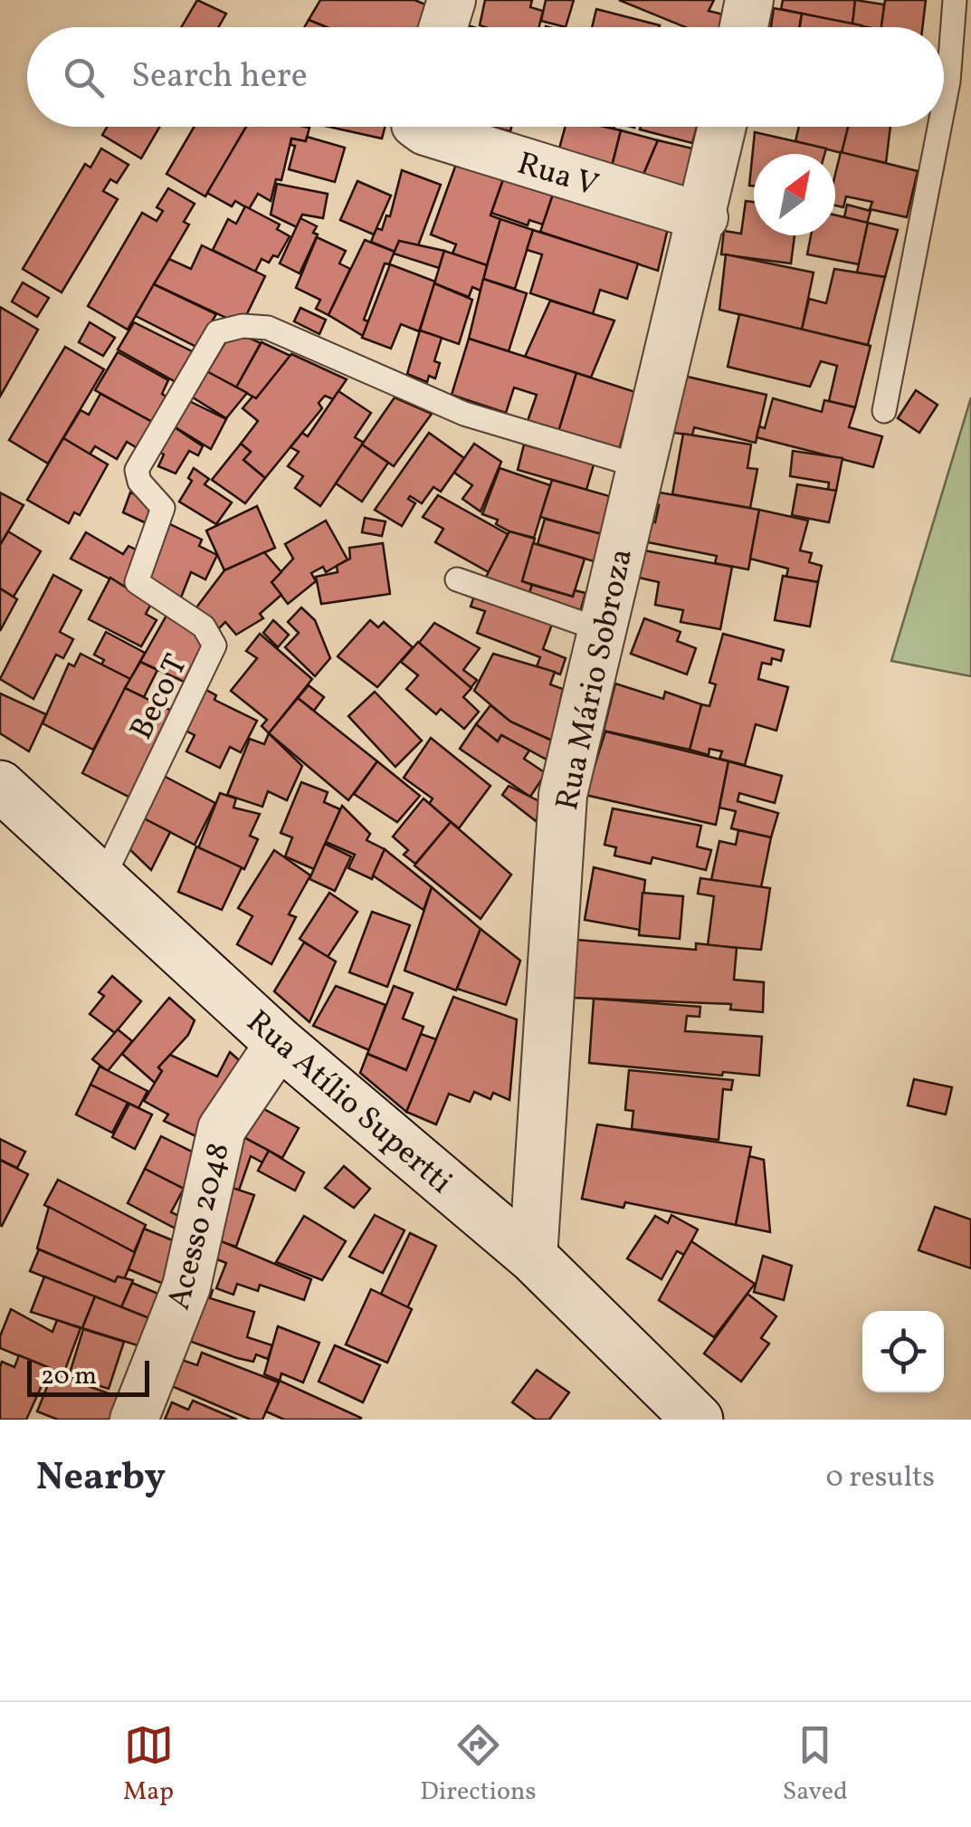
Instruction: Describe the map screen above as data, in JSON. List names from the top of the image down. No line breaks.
{"streets":{"street":["Rua V","Rua Mário Sobroza","Rua Atílio Supertti","Acesso 2048"],"lane":["Beco T"]},"crossings":[["Rua V","Rua Mário Sobroza"],["Rua Mário Sobroza","Beco T"],["Rua Mário Sobroza","Rua Atílio Supertti"],["Beco T","Rua Atílio Supertti"],["Rua Atílio Supertti","Acesso 2048"]],"scale_bar":"20 m","north":"top right","page":{"search":"Search here","scale":"20 m","heading":["Nearby","0 results"],"nav":["Map","Directions","Saved"]}}
